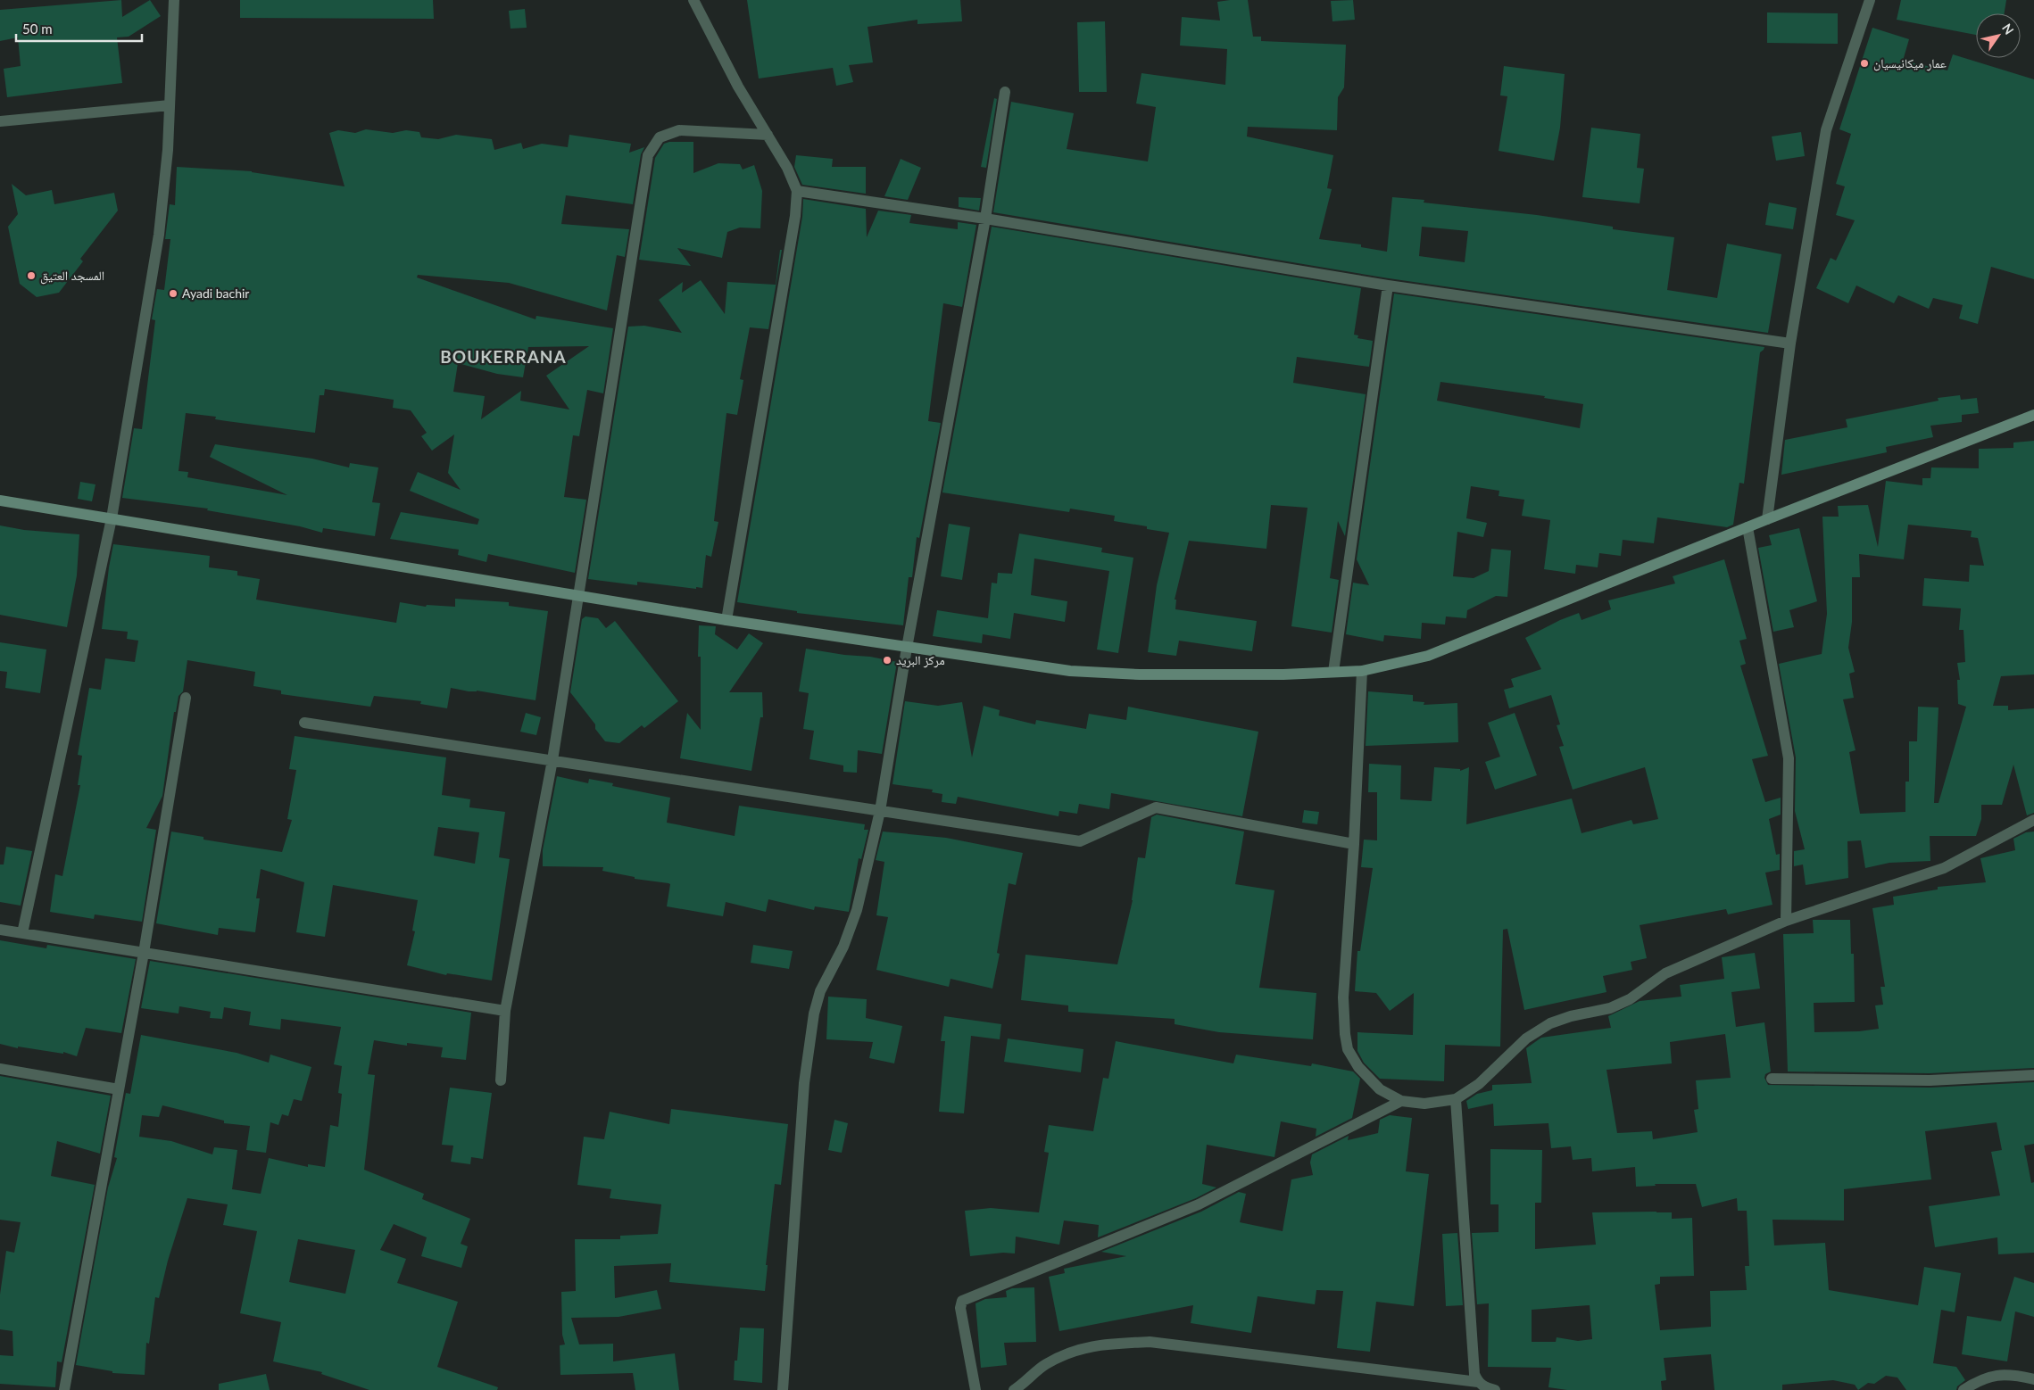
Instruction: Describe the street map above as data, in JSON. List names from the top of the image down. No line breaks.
{"districts":["BOUKERRANA"],"places":["عمار ميكانيسيان","المسجد العتيق","Ayadi bachir","مركز البريد"],"scale_bar":"50 m","north":"top right"}
